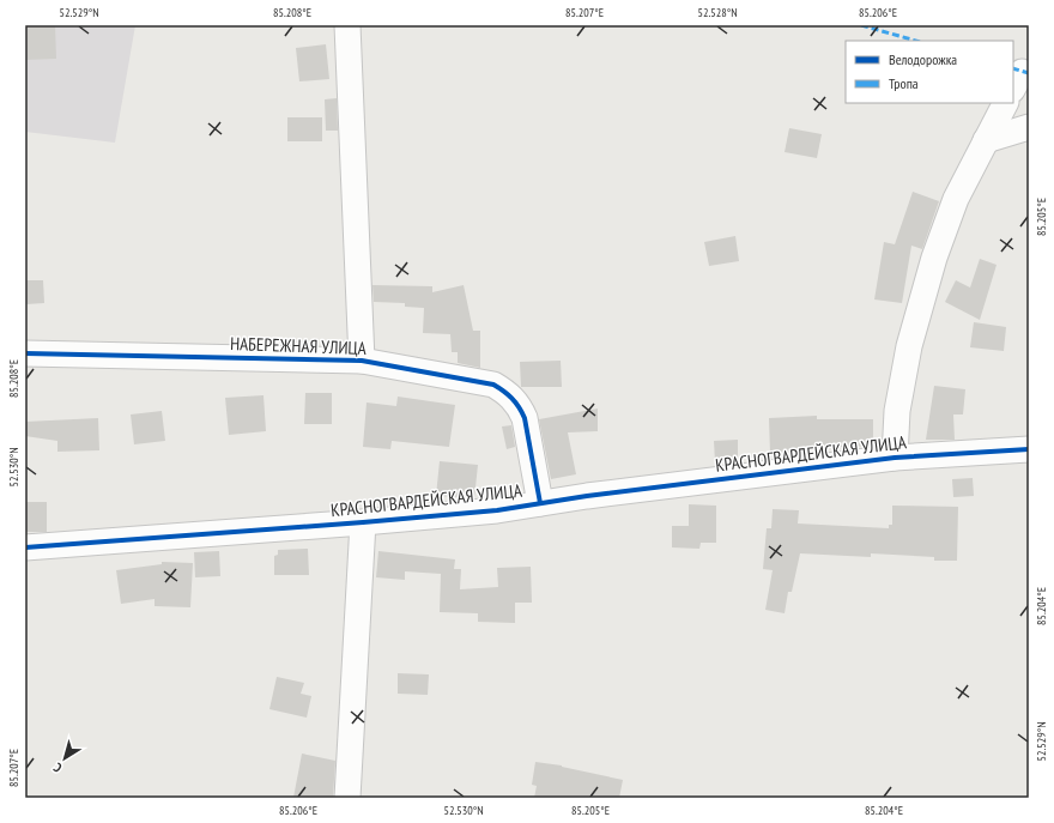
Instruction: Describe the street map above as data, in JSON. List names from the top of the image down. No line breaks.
{"streets":{"street":["НАБЕРЕЖНАЯ УЛИЦА","КРАСНОГВАРДЕЙСКАЯ УЛИЦА"]},"crossings":[["НАБЕРЕЖНАЯ УЛИЦА","КРАСНОГВАРДЕЙСКАЯ УЛИЦА"]],"legend":["Велодорожка","Тропа"],"north":"bottom left","coordinates":["52.529°N","85.208°E","85.207°E","52.528°N","85.206°E","85.205°E","52.530°N","85.204°E"]}
